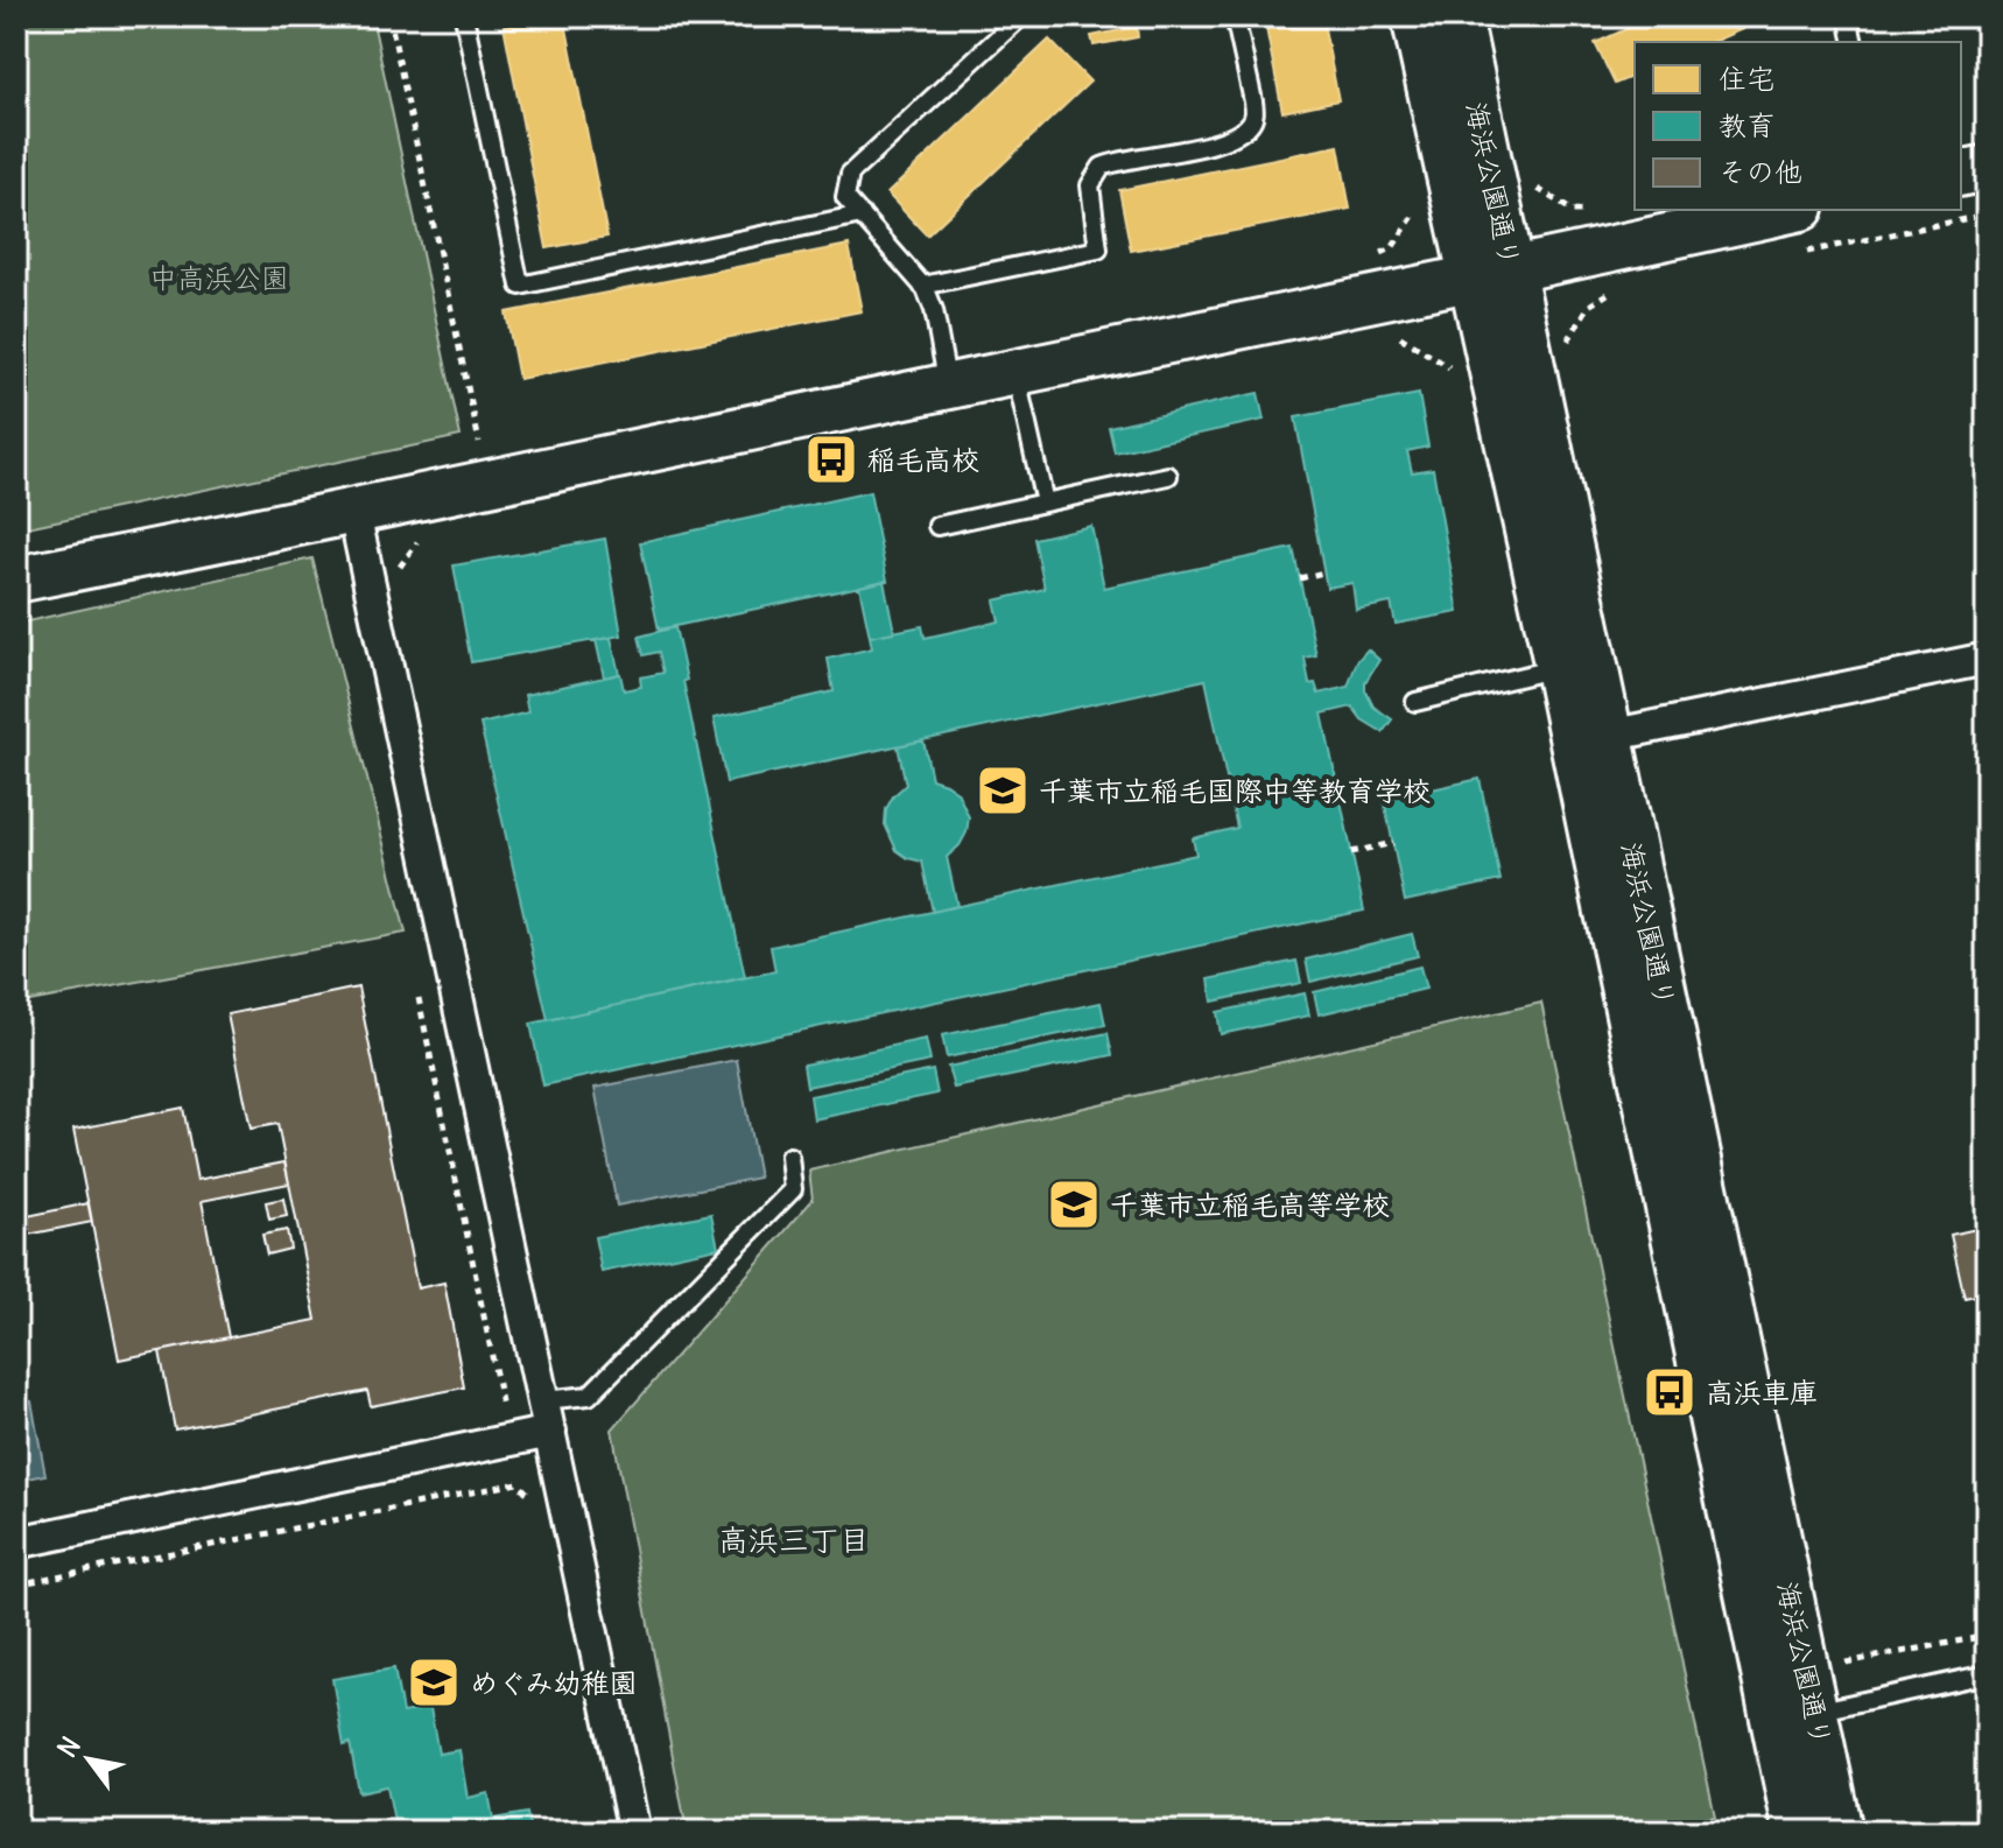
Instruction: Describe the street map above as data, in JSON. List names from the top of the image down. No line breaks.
{"streets":{"street":["海浜公園通り"]},"districts":["高浜三丁目"],"parks":["中高浜公園"],"places":{"bus stop":["稲毛高校","高浜車庫"],"school or university":["千葉市立稲毛国際中等教育学校","千葉市立稲毛高等学校","めぐみ幼稚園"]},"legend":["住宅","教育","その他"],"north":"top left"}
